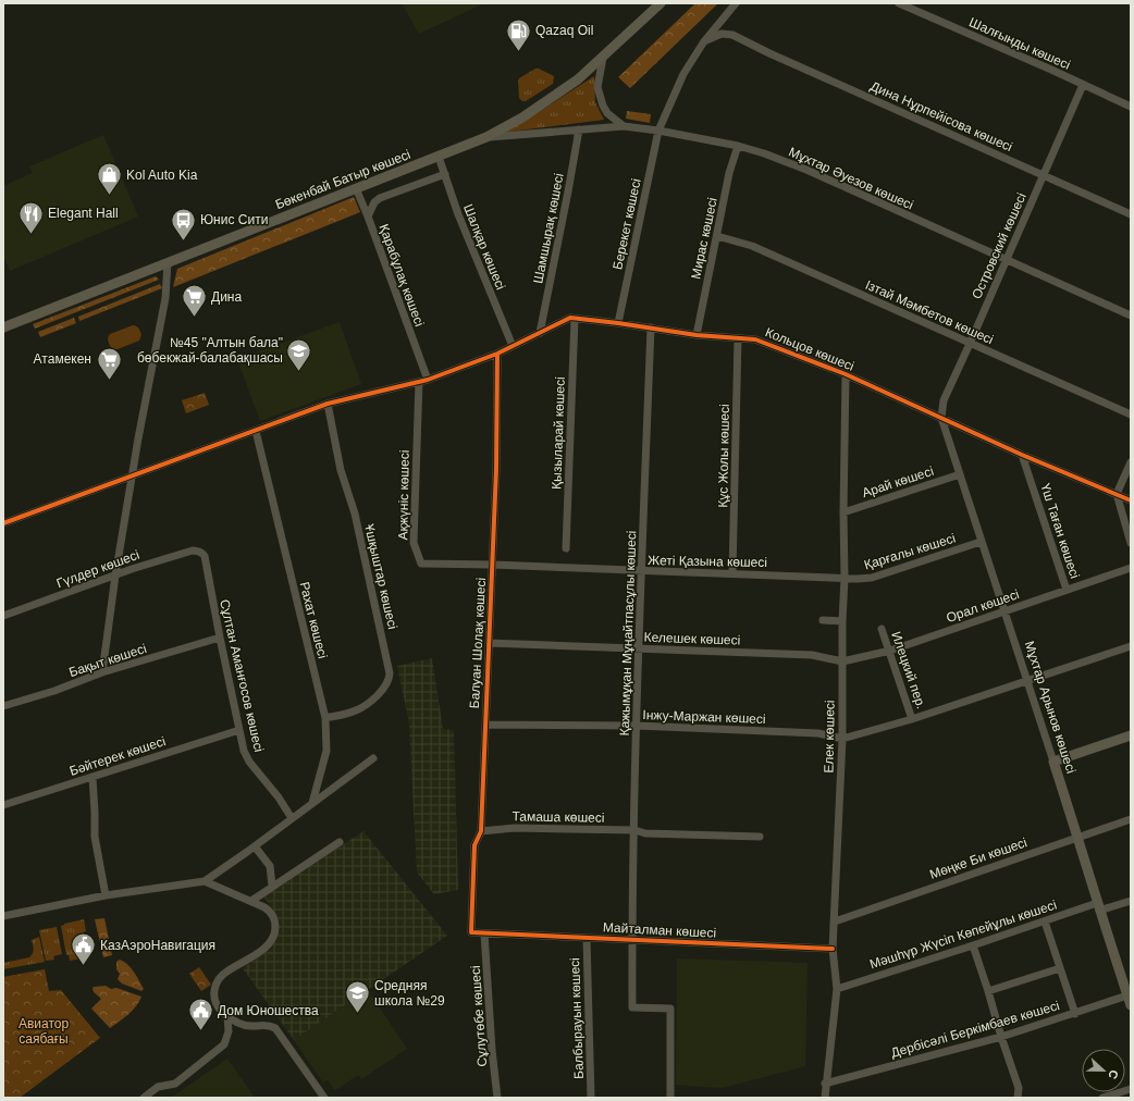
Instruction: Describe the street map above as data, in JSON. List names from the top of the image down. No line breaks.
{"streets":{"main road":["Бөкенбай Батыр көшесі","Мұхтар Арынов көшесі"],"street":["Шалғынды көшесі","Дина Нұрпейісова көшесі","Мұхтар Әуезов көшесі","Берекет көшесі","Шамшырақ көшесі","Мирас көшесі","Островский көшесі","Шалқар көшесі","Қарабұлақ көшесі","Ізтай Мәмбетов көшесі","Кольцов көшесі","Қызыларай көшесі","Құс Жолы көшесі","Арай көшесі","Ақжүніс көшесі","Үш Таған көшесі","Қарғалы көшесі","Жеті Қазына көшесі","Гүлдер көшесі","Ұшқыштар көшесі","Орал көшесі","Рахат көшесі","Қажымұқан Мұңайтпасұлы көшесі","Келешек көшесі","Балуан Шолақ көшесі","Бақыт көшесі","Илецкий пер.","Сұлтан Аманғосов көшесі","Інжу-Маржан көшесі","Елек көшесі","Бәйтерек көшесі","Тамаша көшесі","Мөңке Би көшесі","Майталман көшесі","Мәшһүр Жүсіп Көпейұлы көшесі","Сұлутөбе көшесі","Балбырауын көшесі","Дербісәлі Беркімбаев көшесі"]},"crossings":[["Шалғынды көшесі","Островский көшесі"],["Дина Нұрпейісова көшесі","Берекет көшесі"],["Дина Нұрпейісова көшесі","Островский көшесі"],["Мұхтар Әуезов көшесі","Бөкенбай Батыр көшесі"],["Мұхтар Әуезов көшесі","Берекет көшесі"],["Мұхтар Әуезов көшесі","Шамшырақ көшесі"],["Мұхтар Әуезов көшесі","Мирас көшесі"],["Мұхтар Әуезов көшесі","Островский көшесі"],["Бөкенбай Батыр көшесі","Шалқар көшесі"],["Берекет көшесі","Кольцов көшесі"],["Шамшырақ көшесі","Кольцов көшесі"],["Мирас көшесі","Ізтай Мәмбетов көшесі"],["Мирас көшесі","Кольцов көшесі"],["Островский көшесі","Ізтай Мәмбетов көшесі"],["Островский көшесі","Кольцов көшесі"],["Островский көшесі","Мұхтар Арынов көшесі"],["Шалқар көшесі","Қарабұлақ көшесі"],["Шалқар көшесі","Кольцов көшесі"],["Қарабұлақ көшесі","Кольцов көшесі"],["Кольцов көшесі","Қызыларай көшесі"],["Кольцов көшесі","Құс Жолы көшесі"],["Кольцов көшесі","Ақжүніс көшесі"],["Кольцов көшесі","Үш Таған көшесі"],["Кольцов көшесі","Ұшқыштар көшесі"],["Кольцов көшесі","Рахат көшесі"],["Кольцов көшесі","Қажымұқан Мұңайтпасұлы көшесі"],["Кольцов көшесі","Балуан Шолақ көшесі"],["Кольцов көшесі","Мұхтар Арынов көшесі"],["Кольцов көшесі","Елек көшесі"],["Құс Жолы көшесі","Жеті Қазына көшесі"],["Арай көшесі","Мұхтар Арынов көшесі"],["Арай көшесі","Елек көшесі"],["Ақжүніс көшесі","Жеті Қазына көшесі"],["Ақжүніс көшесі","Балуан Шолақ көшесі"],["Үш Таған көшесі","Орал көшесі"],["Қарғалы көшесі","Жеті Қазына көшесі"],["Қарғалы көшесі","Мұхтар Арынов көшесі"],["Қарғалы көшесі","Елек көшесі"],["Жеті Қазына көшесі","Қажымұқан Мұңайтпасұлы көшесі"],["Жеті Қазына көшесі","Балуан Шолақ көшесі"],["Жеті Қазына көшесі","Елек көшесі"],["Гүлдер көшесі","Сұлтан Аманғосов көшесі"],["Ұшқыштар көшесі","Рахат көшесі"],["Орал көшесі","Келешек көшесі"],["Орал көшесі","Илецкий пер."],["Орал көшесі","Мұхтар Арынов көшесі"],["Орал көшесі","Елек көшесі"],["Қажымұқан Мұңайтпасұлы көшесі","Келешек көшесі"],["Қажымұқан Мұңайтпасұлы көшесі","Інжу-Маржан көшесі"],["Қажымұқан Мұңайтпасұлы көшесі","Тамаша көшесі"],["Қажымұқан Мұңайтпасұлы көшесі","Майталман көшесі"],["Келешек көшесі","Балуан Шолақ көшесі"],["Келешек көшесі","Елек көшесі"],["Балуан Шолақ көшесі","Інжу-Маржан көшесі"],["Балуан Шолақ көшесі","Тамаша көшесі"],["Балуан Шолақ көшесі","Майталман көшесі"],["Бақыт көшесі","Сұлтан Аманғосов көшесі"],["Сұлтан Аманғосов көшесі","Бәйтерек көшесі"],["Мұхтар Арынов көшесі","Мөңке Би көшесі"],["Мұхтар Арынов көшесі","Мәшһүр Жүсіп Көпейұлы көшесі"],["Мұхтар Арынов көшесі","Дербісәлі Беркімбаев көшесі"],["Інжу-Маржан көшесі","Елек көшесі"],["Елек көшесі","Мөңке Би көшесі"],["Елек көшесі","Майталман көшесі"],["Елек көшесі","Мәшһүр Жүсіп Көпейұлы көшесі"],["Елек көшесі","Дербісәлі Беркімбаев көшесі"],["Майталман көшесі","Сұлутөбе көшесі"],["Майталман көшесі","Балбырауын көшесі"]],"parks":["Авиатор саябағы"],"places":{"fuel station":["Qazaq Oil"],"shop":["Kol Auto Kia"],"restaurant":["Elegant Hall"],"bus stop":["Юнис Сити"],"supermarket":["Дина","Атамекен"],"school or university":["№45 \"Алтын бала\" бөбекжай-балабақшасы","Средняя школа №29"],"public building":["КазАэроНавигация","Дом Юношества"]},"north":"right"}
